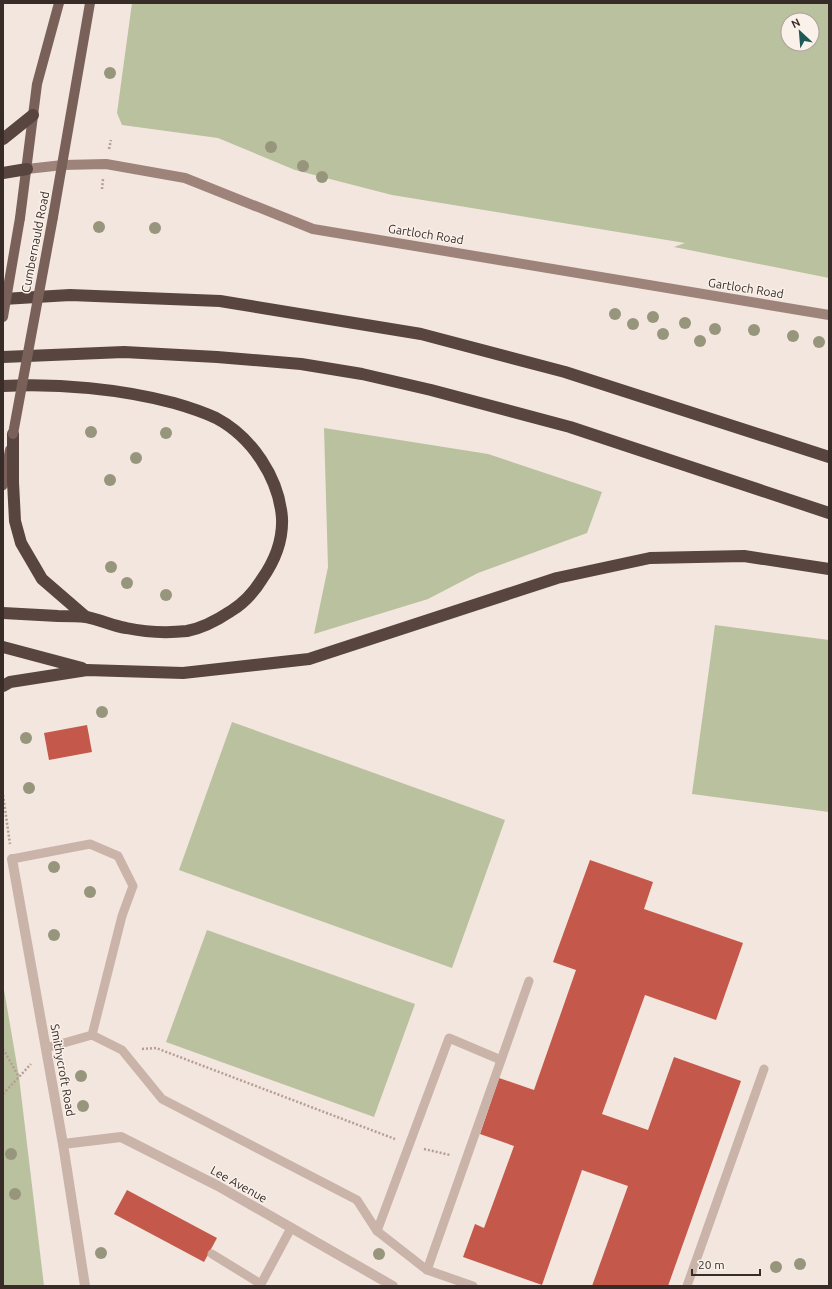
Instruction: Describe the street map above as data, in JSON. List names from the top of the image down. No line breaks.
{"streets":{"main road":["Gartloch Road","Cumbernauld Road"],"street":["Smithycroft Road","Lee Avenue"]},"crossings":[["Gartloch Road","Cumbernauld Road"],["Smithycroft Road","Lee Avenue"]],"scale_bar":"20 m","north":"top left"}
